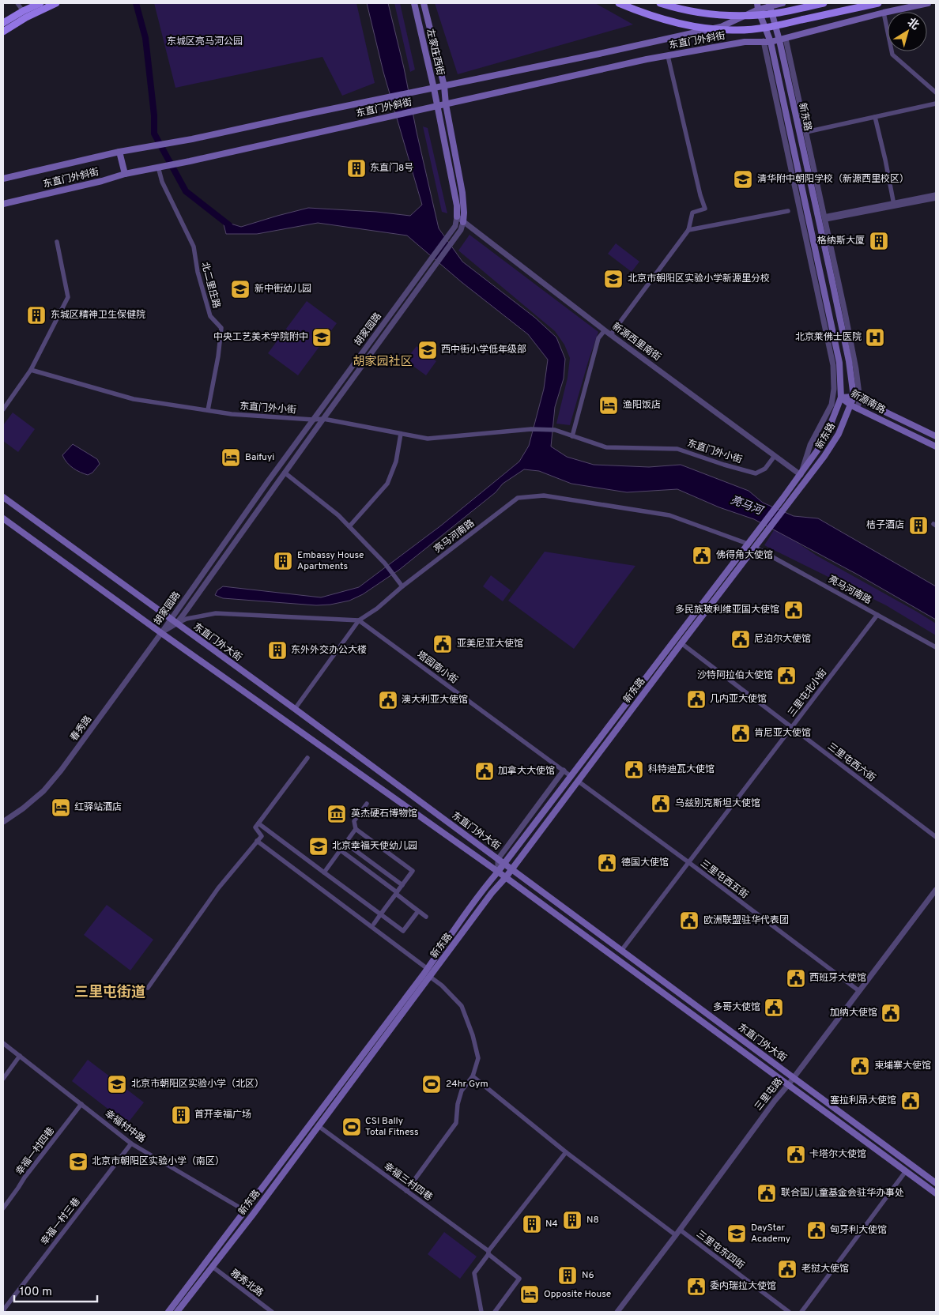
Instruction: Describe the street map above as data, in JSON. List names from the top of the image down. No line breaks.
{"streets":{"main road":["东直门外斜街","左家庄西街","新东路","新源南路","东直门外大街"],"street":["北二里庄路","胡家园路","新源西里南街","东直门外小街","亮马河南路","塔园南小街","三里屯北小街","春秀路","三里屯西六街","三里屯西五街","三里屯路","幸福村中路","幸福一村四巷","幸福三村四巷","幸福一村三巷","三里屯东四街","雅秀北路"]},"crossings":[["东直门外斜街","左家庄西街"],["东直门外斜街","新东路"],["东直门外斜街","北二里庄路"],["新东路","新源西里南街"],["新东路","新源南路"],["新东路","亮马河南路"],["新东路","东直门外大街"],["新东路","塔园南小街"],["新东路","三里屯西六街"],["新东路","三里屯西五街"],["新东路","幸福村中路"],["新东路","幸福三村四巷"],["新东路","雅秀北路"],["北二里庄路","东直门外小街"],["胡家园路","新源西里南街"],["胡家园路","东直门外小街"],["胡家园路","东直门外大街"],["胡家园路","春秀路"],["新源西里南街","东直门外小街"],["亮马河南路","塔园南小街"],["亮马河南路","三里屯北小街"],["东直门外大街","三里屯北小街"],["东直门外大街","春秀路"],["东直门外大街","三里屯路"],["三里屯北小街","三里屯西六街"],["三里屯北小街","三里屯西五街"],["三里屯西五街","三里屯路"],["三里屯路","三里屯东四街"],["幸福村中路","幸福一村四巷"],["幸福村中路","幸福一村三巷"]],"districts":["胡家园社区","三里屯街道"],"water":["亮马河"],"parks":["东城区亮马河公园"],"places":{"building":["东直门8号","格纳斯大厦","东城区精神卫生保健院","桔子酒店","Embassy House Apartments","东外外交办公大楼","首开幸福广场","N8","N4","N6"],"school or university":["清华附中朝阳学校（新源西里校区）","北京市朝阳区实验小学新源里分校","新中街幼儿园","中央工艺美术学院附中","西中街小学低年级部","北京幸福天使幼儿园","北京市朝阳区实验小学（北区）","北京市朝阳区实验小学（南区）","DayStar Academy"],"hospital":["北京莱佛士医院"],"hotel":["渔阳饭店","Baifuyi","红驿站酒店","Opposite House"],"public building":["佛得角大使馆","多民族玻利维亚国大使馆","尼泊尔大使馆","亚美尼亚大使馆","沙特阿拉伯大使馆","几内亚大使馆","澳大利亚大使馆","肯尼亚大使馆","科特迪瓦大使馆","加拿大大使馆","乌兹别克斯坦大使馆","德国大使馆","欧洲联盟驻华代表团","西班牙大使馆","多哥大使馆","加纳大使馆","柬埔寨大使馆","塞拉利昂大使馆","卡塔尔大使馆","联合国儿童基金会驻华办事处","匈牙利大使馆","老挝大使馆","委内瑞拉大使馆"],"museum":["英杰硬石博物馆"],"sports":["24hr Gym","CSI Bally Total Fitness"]},"scale_bar":"100 m","north":"top right"}
